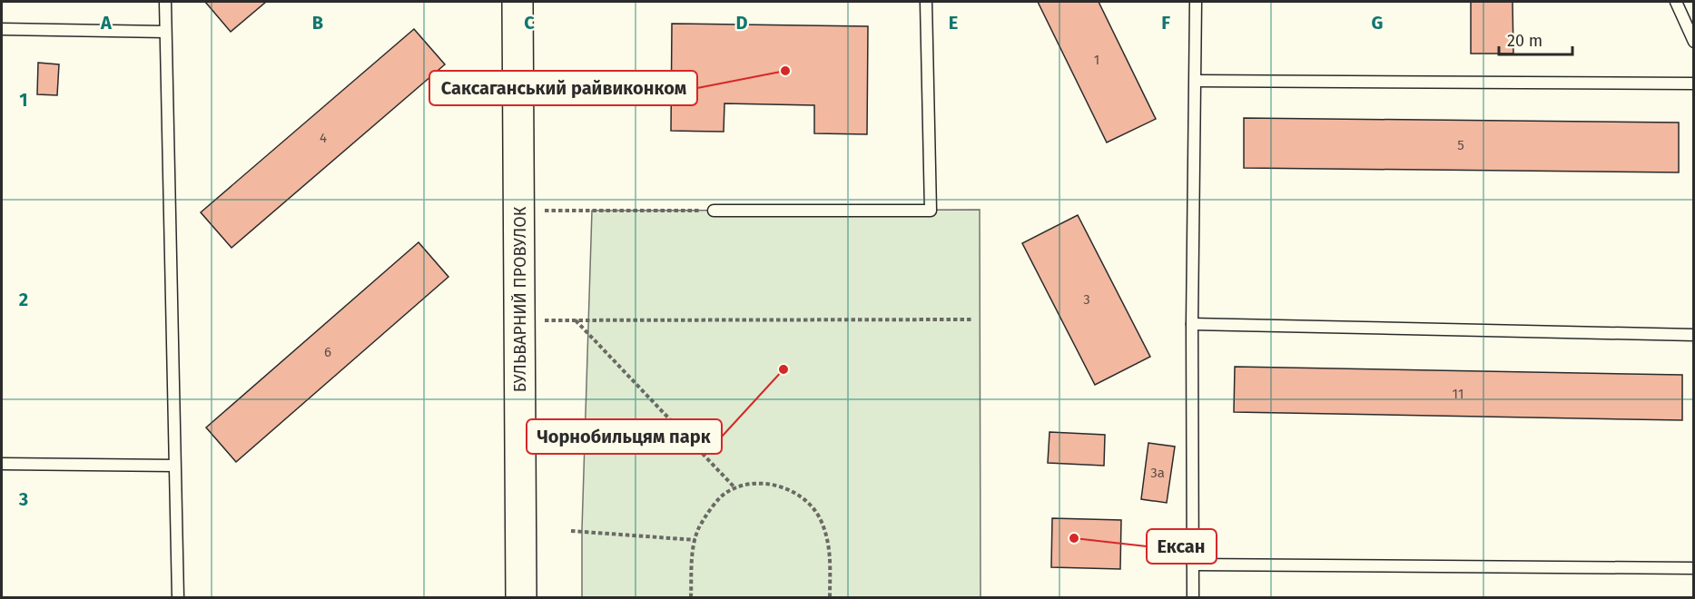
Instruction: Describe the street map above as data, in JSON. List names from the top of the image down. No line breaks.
{"streets":{"street":["БУЛЬВАРНИЙ ПРОВУЛОК"]},"places":["Саксаганський райвиконком","Чорнобильцям парк","Ексан"],"house_numbers":["1","4","5","3","6","11","3а"],"scale_bar":"20 m","grid":{"columns":["A","B","C","D","E","F","G"],"rows":["1","2","3"]}}
